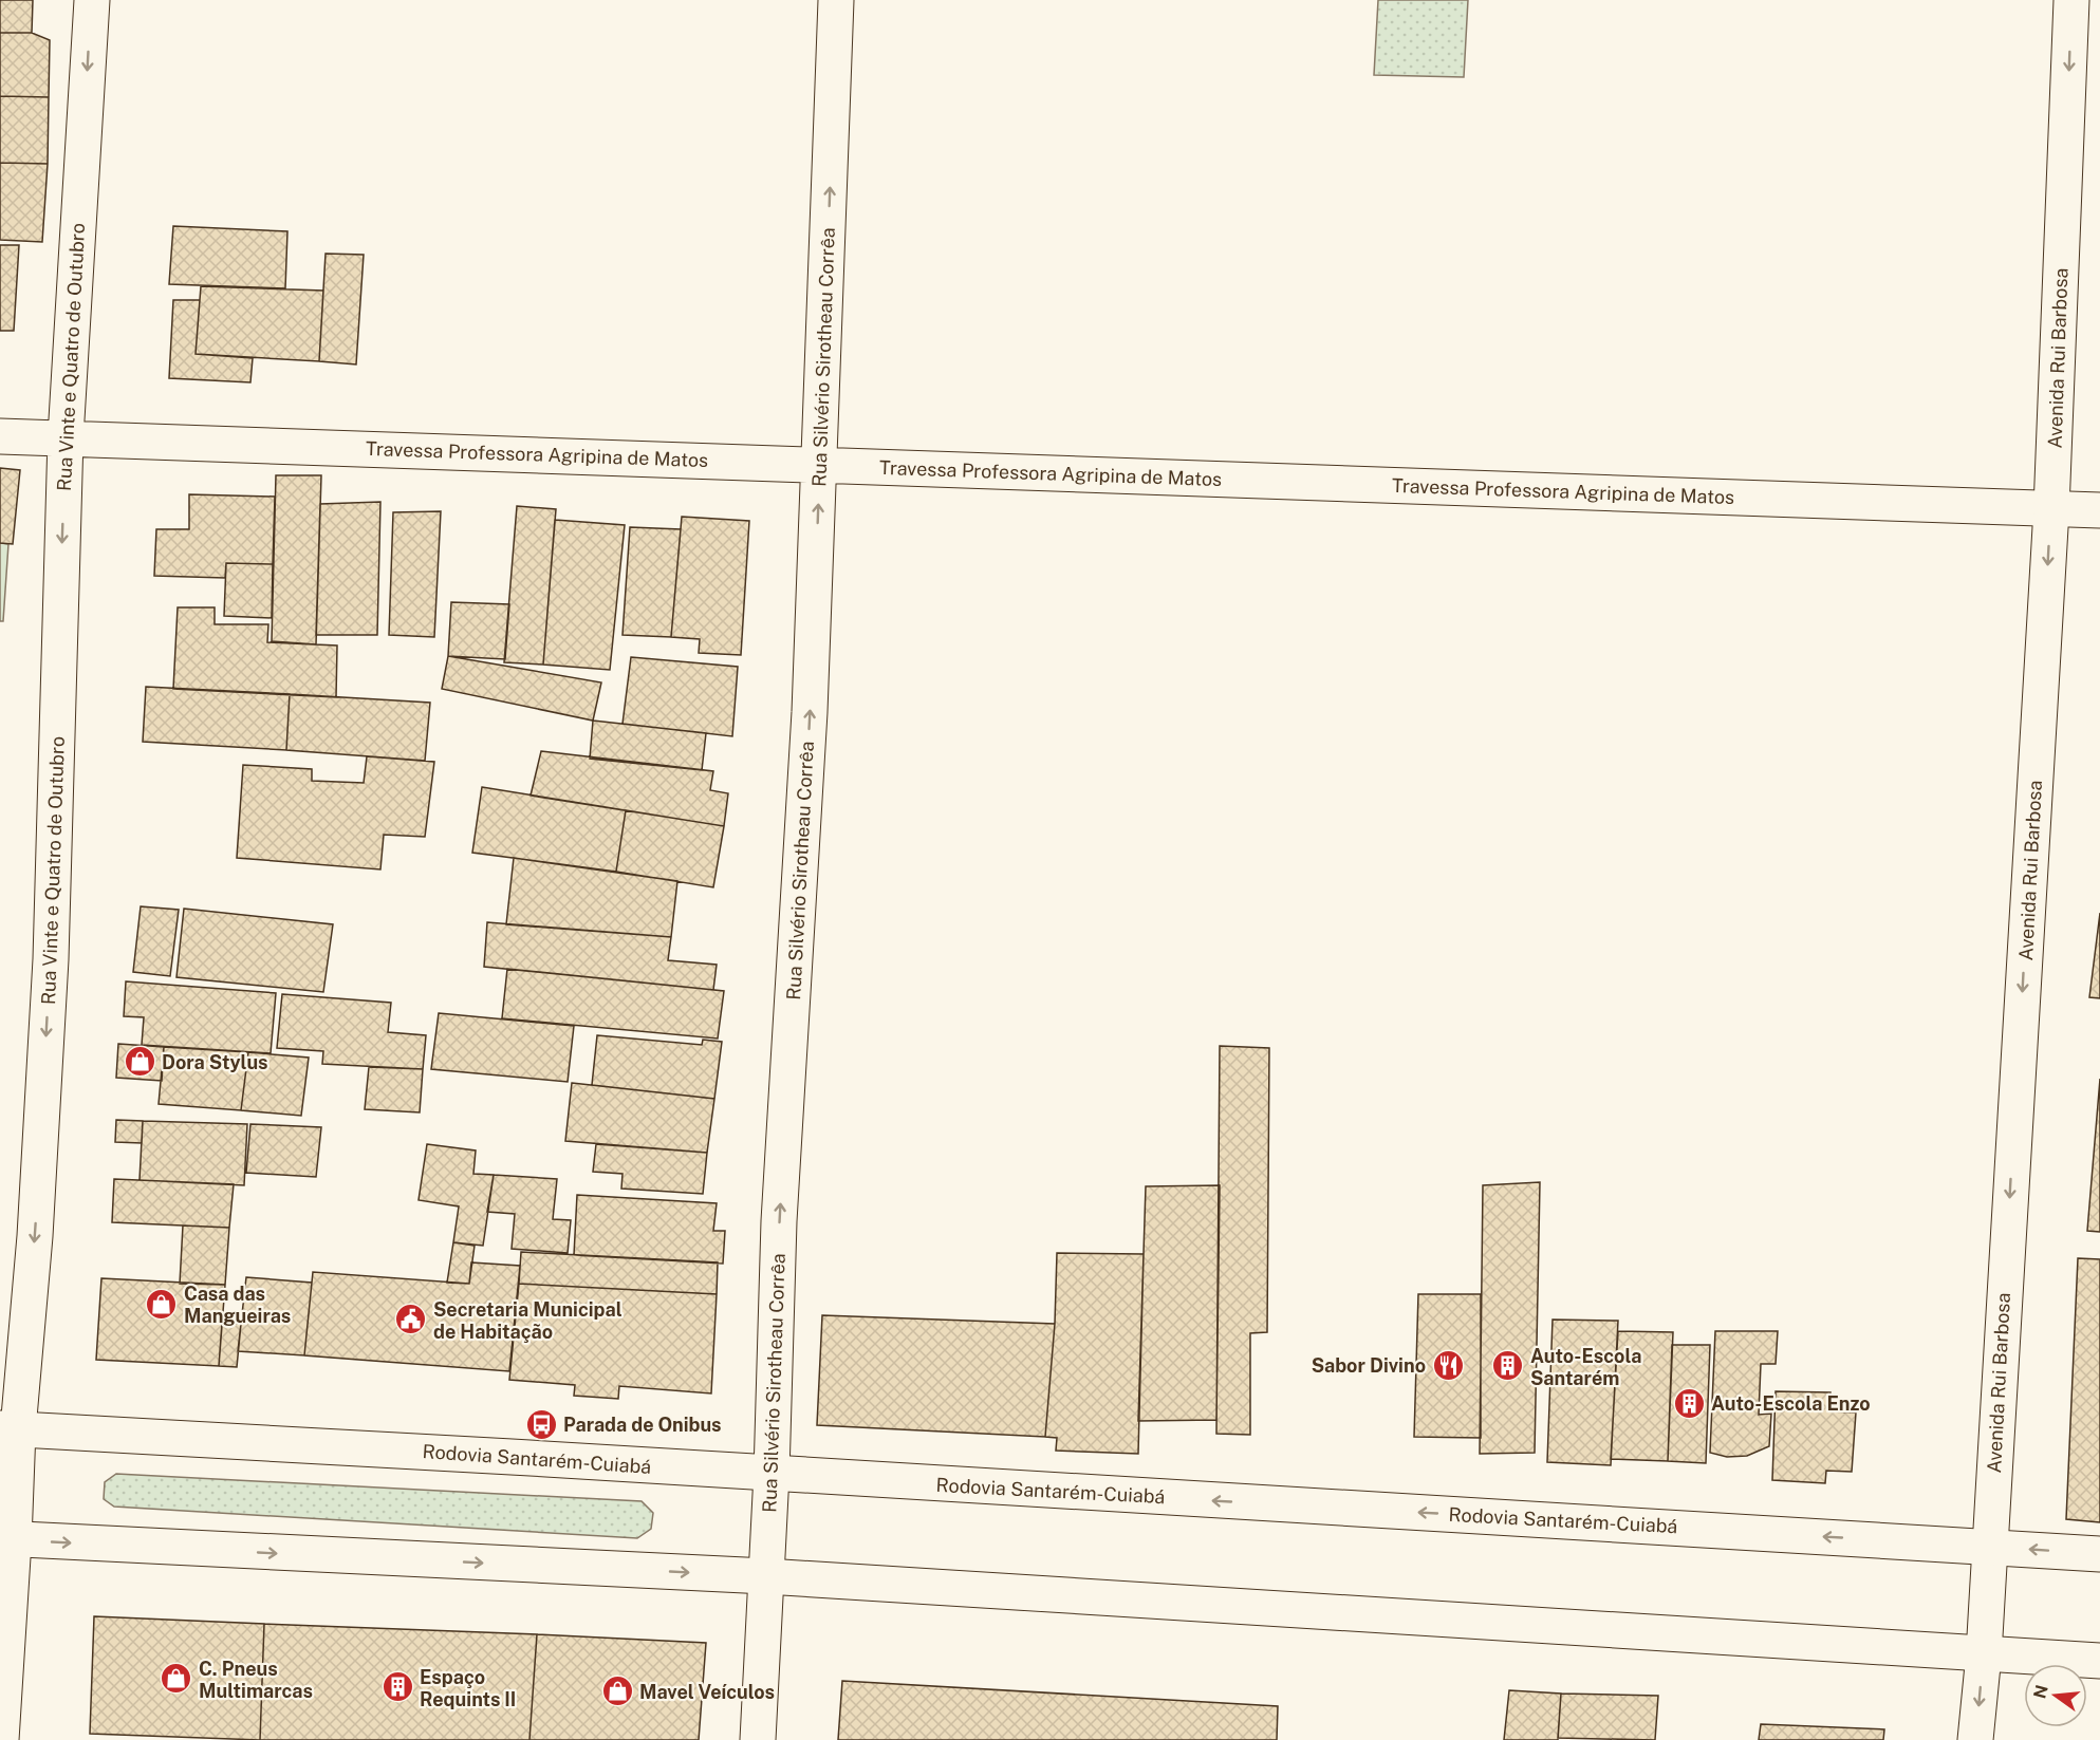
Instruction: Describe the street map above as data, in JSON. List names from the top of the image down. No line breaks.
{"streets":{"main road":["Rua Vinte e Quatro de Outubro","Rua Silvério Sirotheau Corrêa","Avenida Rui Barbosa","Travessa Professora Agripina de Matos","Rodovia Santarém-Cuiabá"]},"crossings":[["Rua Vinte e Quatro de Outubro","Travessa Professora Agripina de Matos"],["Rua Vinte e Quatro de Outubro","Rodovia Santarém-Cuiabá"],["Rua Silvério Sirotheau Corrêa","Travessa Professora Agripina de Matos"],["Rua Silvério Sirotheau Corrêa","Rodovia Santarém-Cuiabá"],["Avenida Rui Barbosa","Travessa Professora Agripina de Matos"],["Avenida Rui Barbosa","Rodovia Santarém-Cuiabá"]],"one_way":["Rua Vinte e Quatro de Outubro","Rua Silvério Sirotheau Corrêa","Avenida Rui Barbosa"],"places":{"shop":["Dora Stylus","Casa das Mangueiras","C. Pneus Multimarcas","Mavel Veículos"],"public building":["Secretaria Municipal de Habitação"],"restaurant":["Sabor Divino"],"building":["Auto-Escola Santarém","Auto-Escola Enzo","Espaço Requints II"],"bus stop":["Parada de Onibus"]},"north":"left"}
